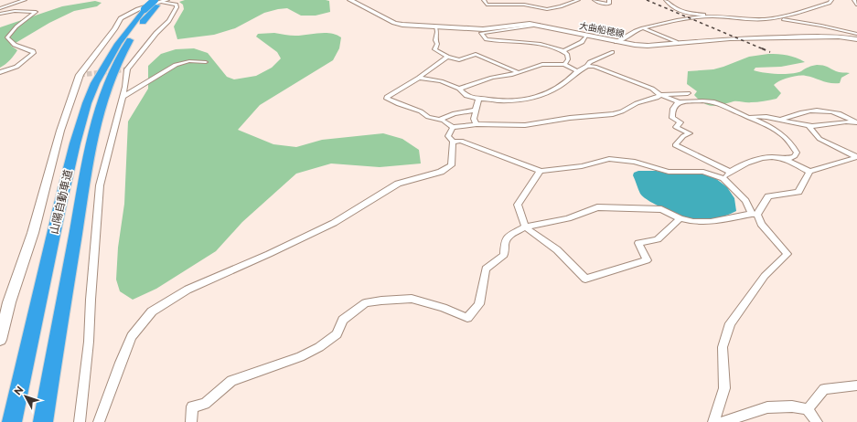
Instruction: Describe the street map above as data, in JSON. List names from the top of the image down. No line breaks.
{"streets":{"highway":["山陽自動車道"],"main road":["大曲船穂線"]},"north":"top left"}
